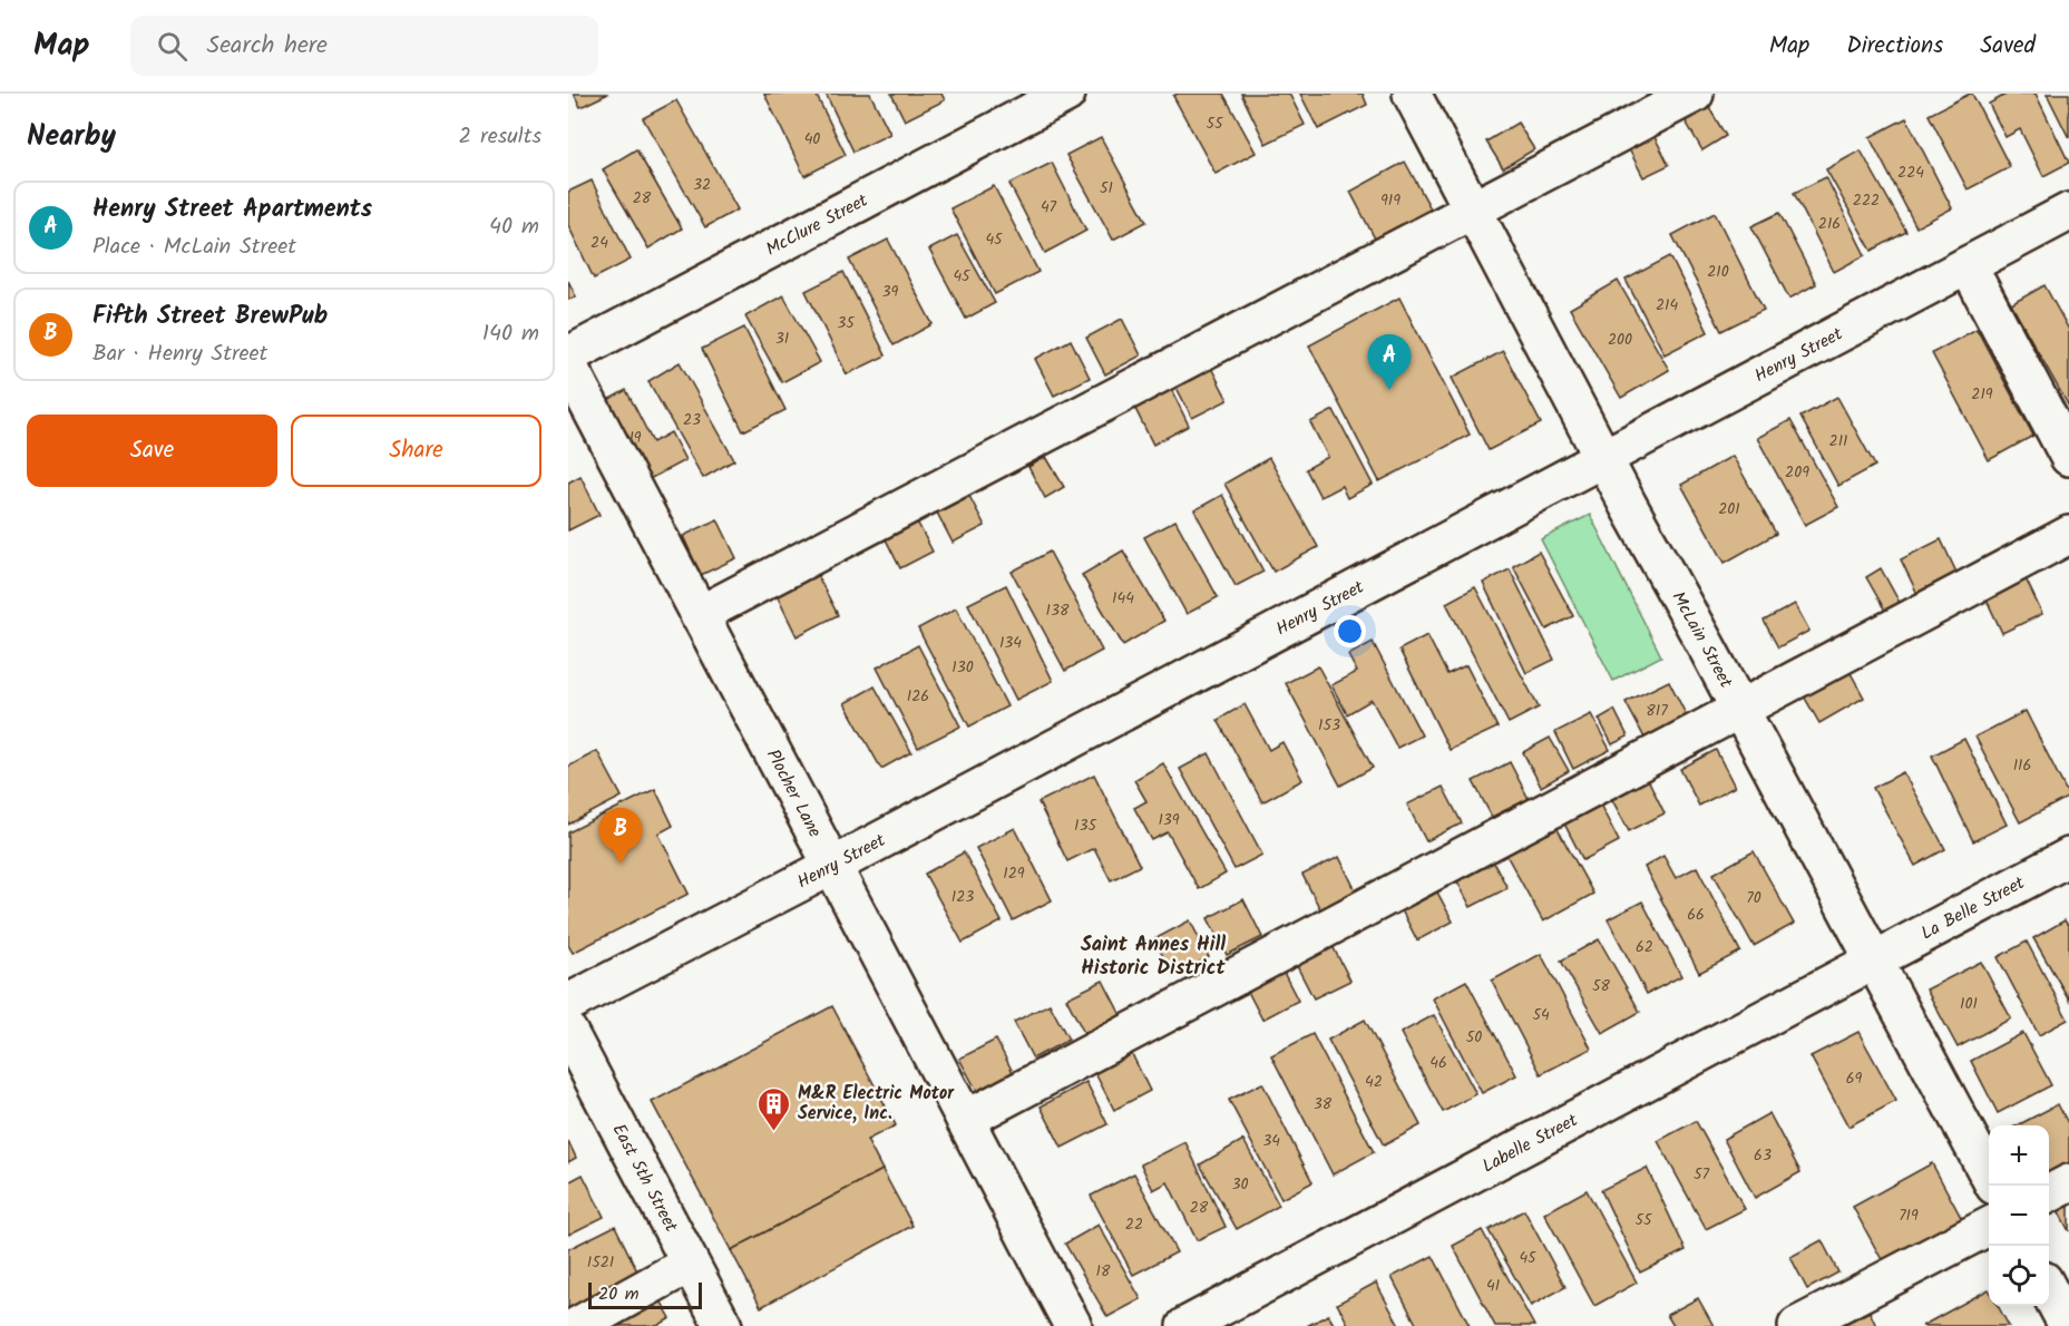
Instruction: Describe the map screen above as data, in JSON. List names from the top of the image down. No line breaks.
{"streets":{"street":["McClure Street","Henry Street","McLain Street","Plocher Lane","La Belle Street","Labelle Street","East 5th Street"]},"crossings":[["Henry Street","McLain Street"],["Henry Street","Plocher Lane"],["McLain Street","La Belle Street"],["McLain Street","Labelle Street"],["La Belle Street","Labelle Street"]],"districts":["Saint Annes Hill Historic District"],"places":{"building":["M&R Electric Motor Service, Inc."]},"house_numbers":["55","40","224","32","51","28","919","222","47","216","45","24","210","45","39","214","35","31","200","219","23","19","211","209","201","144","138","134","130","126","817","153","116","139","135","129","123","70","66","62","58","101","54","50","46","69","42","38","34","63","57","30","28","719","55","22","45","1521","18","41"],"scale_bar":"20 m","page":{"header":"Map","search":"Search here","nav":["Map","Directions","Saved"],"heading":["Nearby","2 results"],"list":[{"mark":"A","name":"Henry Street Apartments","note":"Place · McLain Street","value":"40 m"},{"mark":"B","name":"Fifth Street BrewPub","note":"Bar · Henry Street","value":"140 m"}],"pins":["A","B"],"buttons":["Save","Share"],"map_buttons":["+","−"],"scale":"20 m"}}
